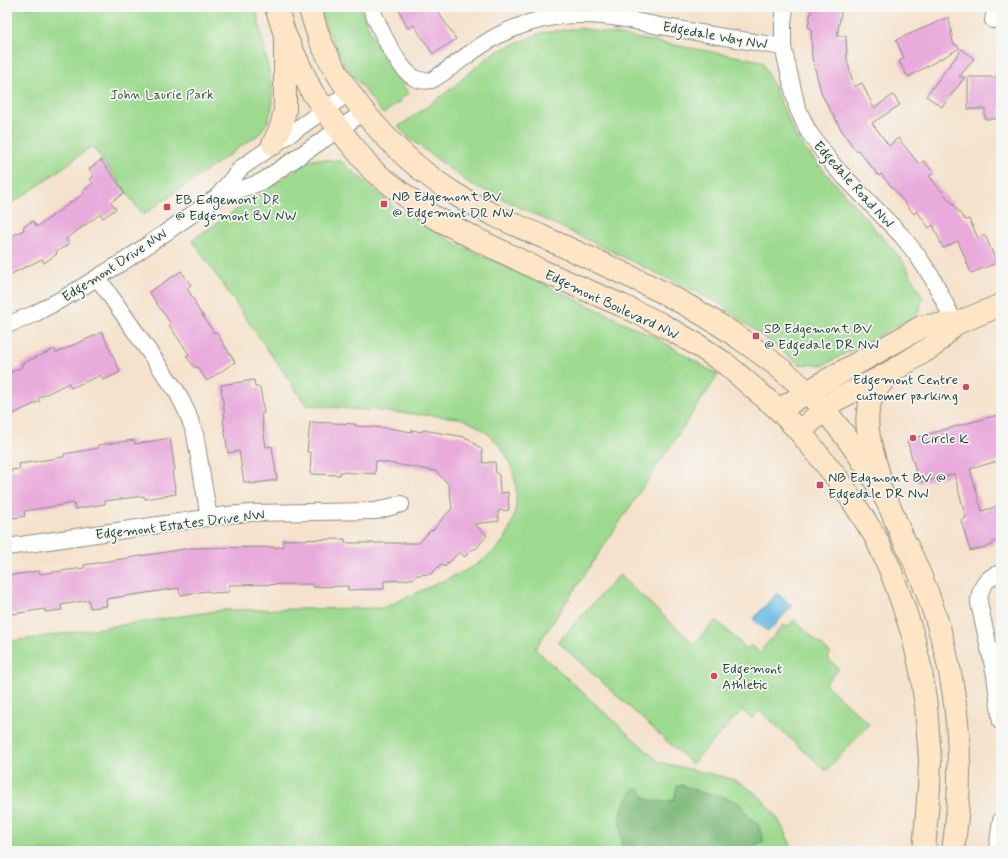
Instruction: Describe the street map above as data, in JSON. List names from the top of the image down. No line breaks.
{"streets":{"main road":["Edgemont Boulevard NW"],"street":["Edgedale Way NW","Edgedale Road NW","Edgemont Drive NW","Edgemont Estates Drive NW"]},"crossings":[["Edgedale Way NW","Edgedale Road NW"],["Edgemont Drive NW","Edgemont Boulevard NW"]],"parks":["John Laurie Park"],"places":{"transit":["NB Edgemont BV @ Edgemont DR NW","EB Edgemont DR @ Edgemont BV NW","SB Edgemont BV @ Edgedale DR NW","NB Edgmont BV @ Edgedale DR NW"],"other":["Edgemont Centre customer parking","Circle K","Edgemont Athletic"]}}
